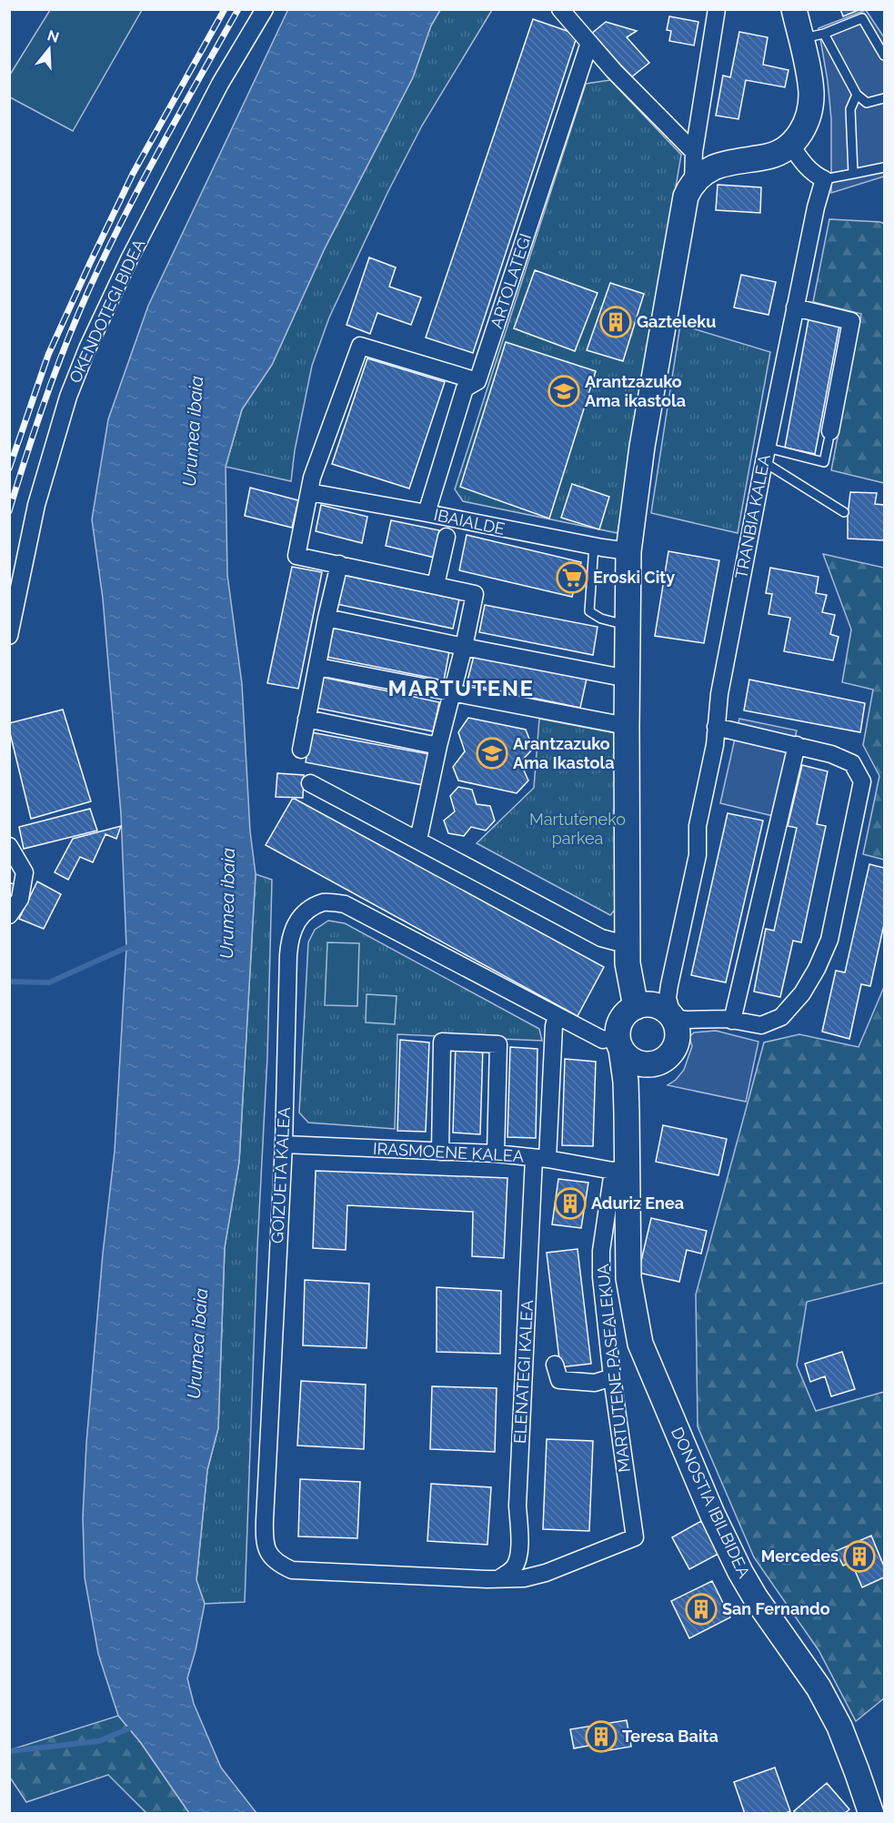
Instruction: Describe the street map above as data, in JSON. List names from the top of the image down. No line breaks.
{"streets":{"main road":["MARTUTENE PASEALEKUA","DONOSTIA IBILBIDEA"],"street":["ARTOLATEGI","OKENDOTEGI BIDEA","TRANBIA KALEA","IBAIALDE","IRASMOENE KALEA","GOIZUETA KALEA","ELENATEGI KALEA"]},"crossings":[["ARTOLATEGI","IBAIALDE"],["TRANBIA KALEA","GOIZUETA KALEA"],["TRANBIA KALEA","MARTUTENE PASEALEKUA"],["IRASMOENE KALEA","GOIZUETA KALEA"],["IRASMOENE KALEA","MARTUTENE PASEALEKUA"],["IRASMOENE KALEA","ELENATEGI KALEA"],["IRASMOENE KALEA","DONOSTIA IBILBIDEA"],["GOIZUETA KALEA","MARTUTENE PASEALEKUA"],["GOIZUETA KALEA","ELENATEGI KALEA"],["MARTUTENE PASEALEKUA","DONOSTIA IBILBIDEA"]],"districts":["MARTUTENE"],"water":["Urumea ibaia"],"parks":["Martuteneko parkea"],"places":{"building":["Gazteleku","Aduriz Enea","Mercedes","San Fernando","Teresa Baita"],"school or university":["Arantzazuko Ama ikastola","Arantzazuko Ama Ikastola"],"supermarket":["Eroski City"]},"north":"top"}
